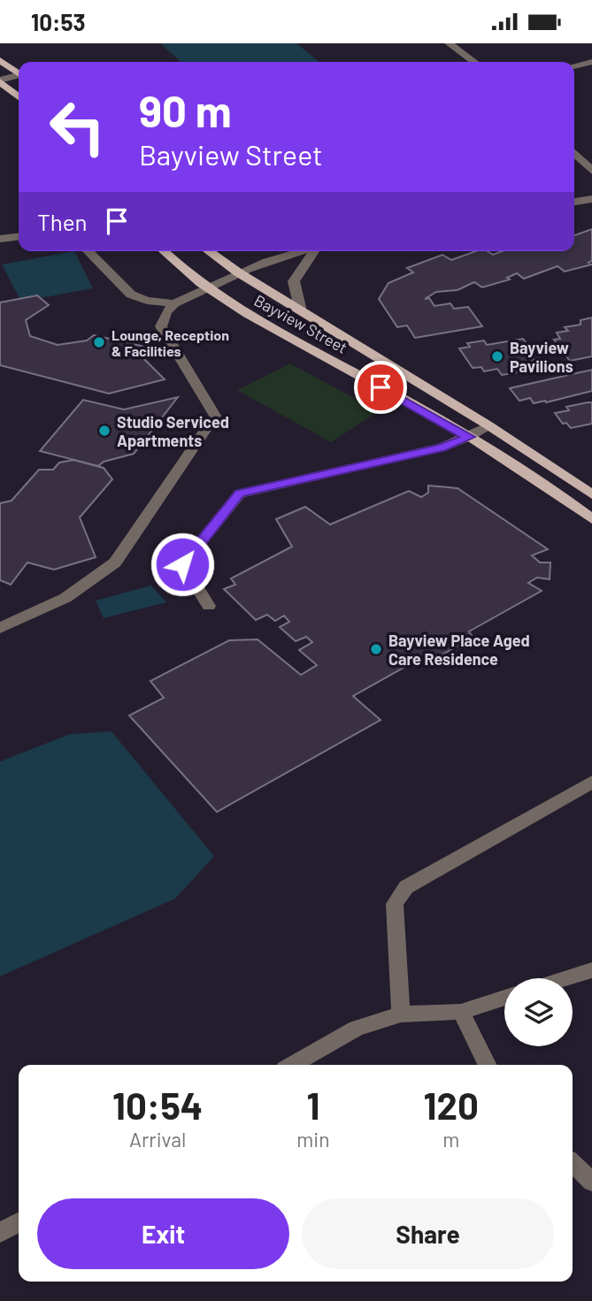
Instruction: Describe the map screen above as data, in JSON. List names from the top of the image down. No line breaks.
{"streets":{"main road":["Bayview Street"]},"places":["Lounge, Reception & Facilities","Bayview Pavilions","Studio Serviced Apartments","Bayview Place Aged Care Residence"],"page":{"status":"10:53","turn":["90 m","Bayview Street"],"then":"Then","eta":["10:54","Arrival","1","min","120","m"],"buttons":["Exit","Share"]}}
